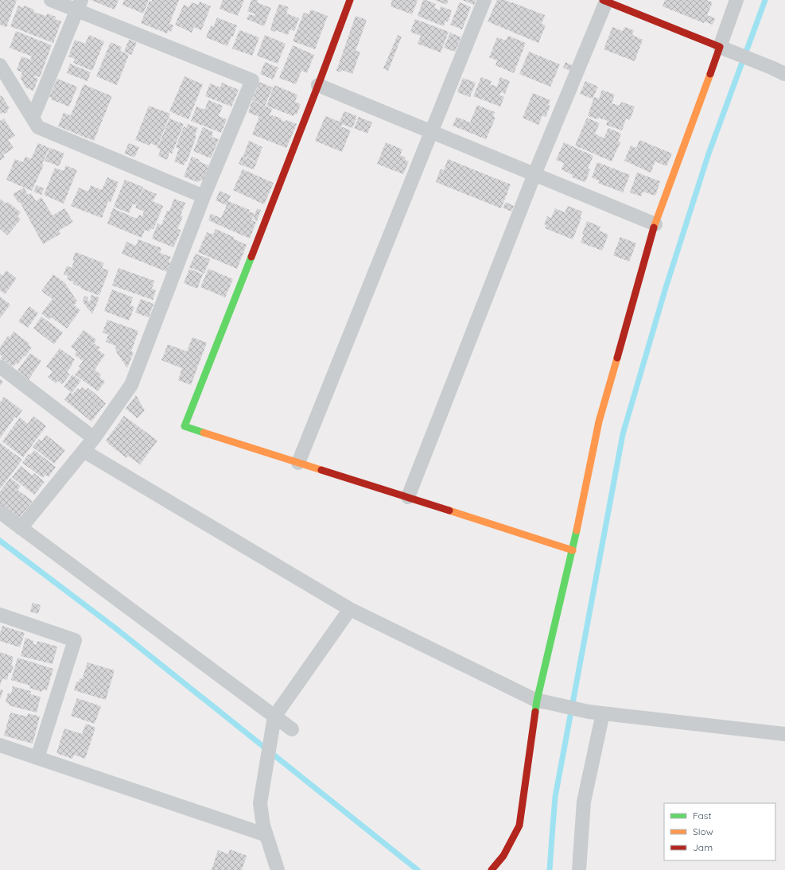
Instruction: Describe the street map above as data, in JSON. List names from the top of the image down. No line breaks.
{"legend":["Fast","Slow","Jam"]}
